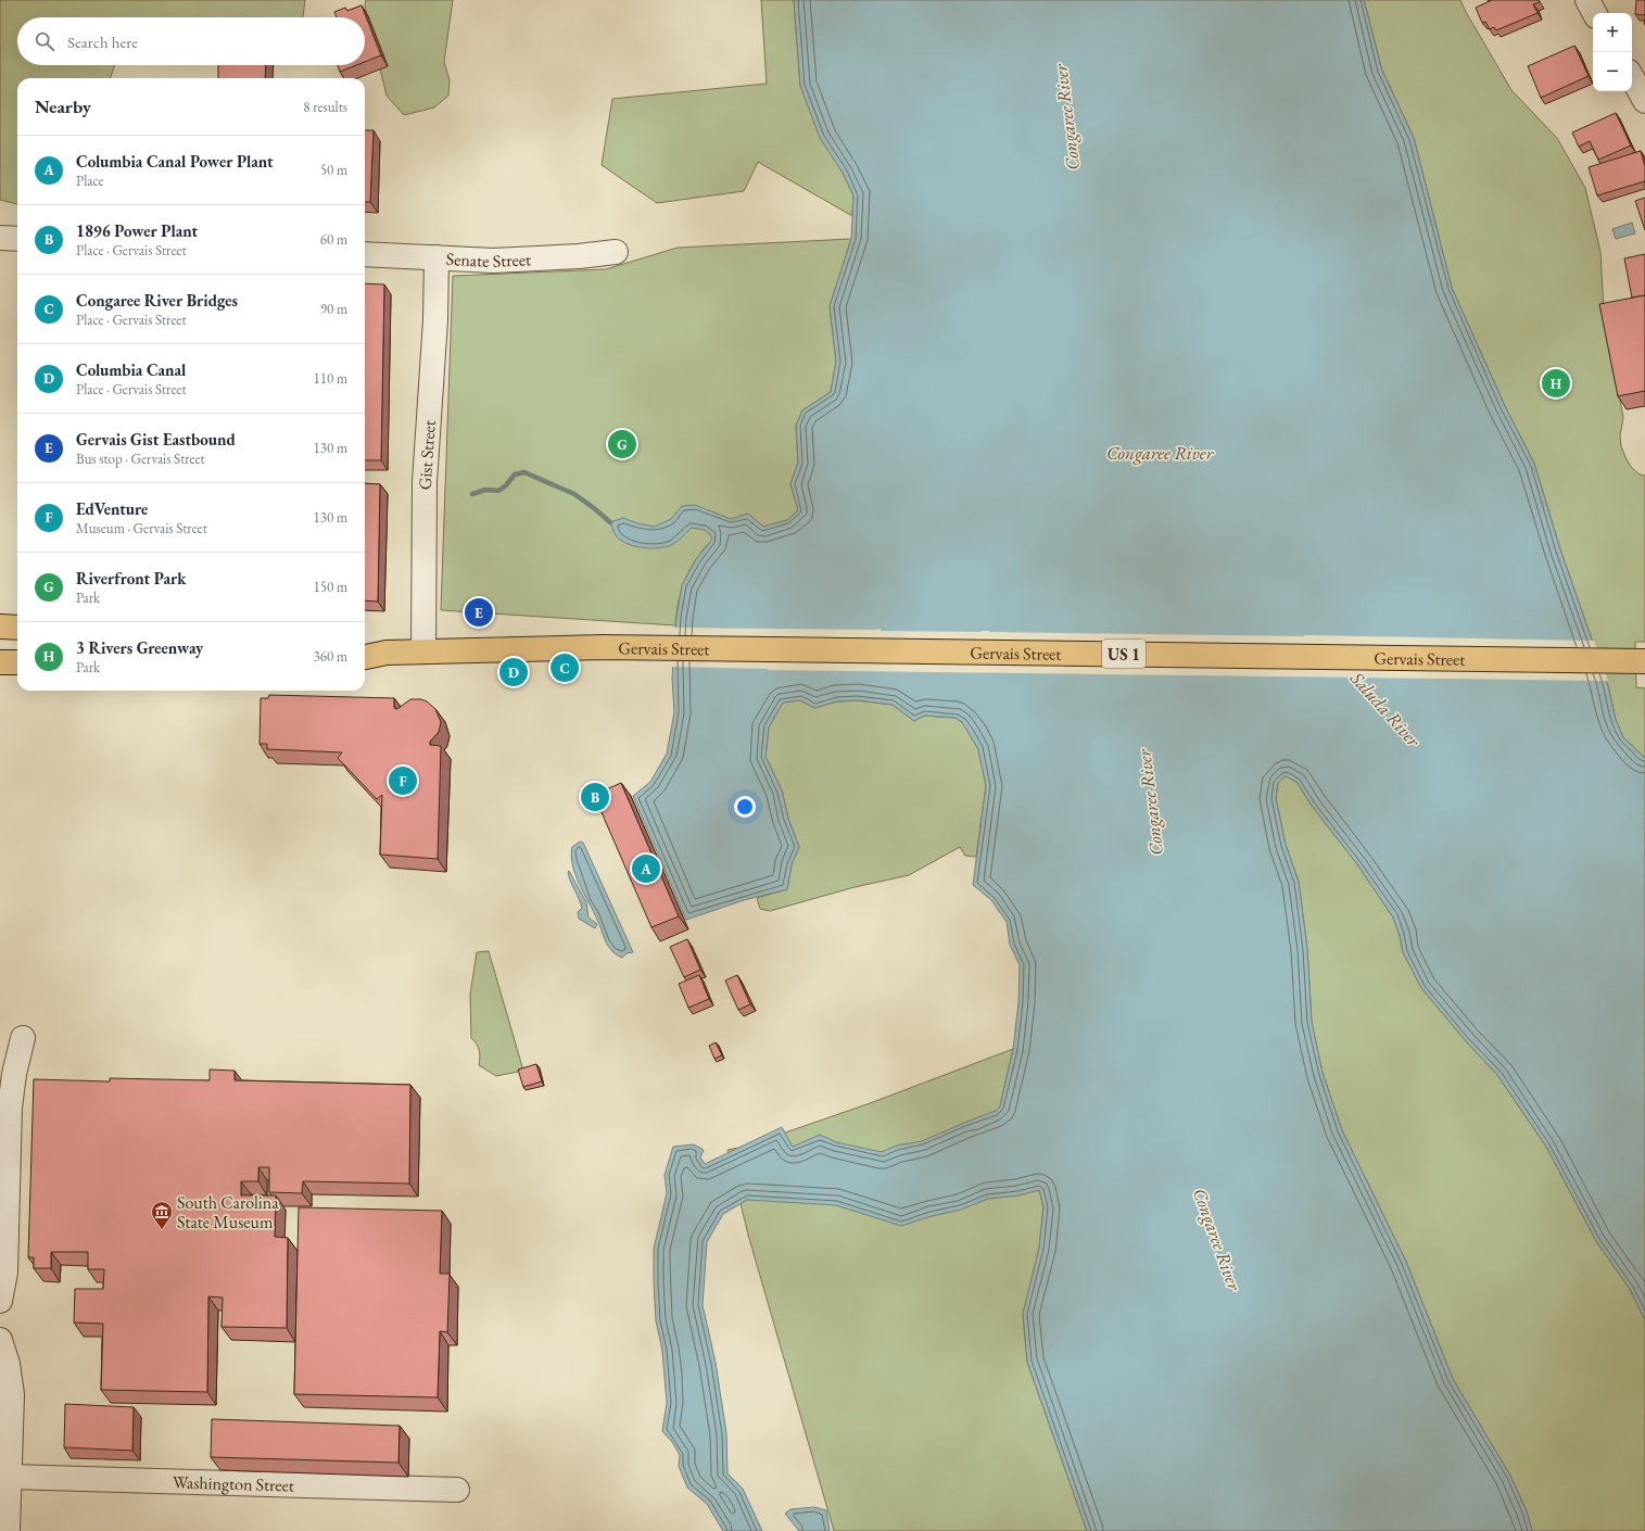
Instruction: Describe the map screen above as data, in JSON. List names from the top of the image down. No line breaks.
{"streets":{"main road":["Gervais Street","US 1"],"street":["Senate Street","Gist Street","Washington Street"]},"crossings":[["Senate Street","Gist Street"],["Gist Street","Gervais Street"]],"water":["Congaree River","Saluda River"],"places":{"museum":["South Carolina State Museum"]},"page":{"map_buttons":["+","−"],"search":"Search here","heading":["Nearby","8 results"],"list":[{"mark":"A","name":"Columbia Canal Power Plant","note":"Place","value":"50 m"},{"mark":"B","name":"1896 Power Plant","note":"Place · Gervais Street","value":"60 m"},{"mark":"C","name":"Congaree River Bridges","note":"Place · Gervais Street","value":"90 m"},{"mark":"D","name":"Columbia Canal","note":"Place · Gervais Street","value":"110 m"},{"mark":"E","name":"Gervais Gist Eastbound","note":"Bus stop · Gervais Street","value":"130 m"},{"mark":"F","name":"EdVenture","note":"Museum · Gervais Street","value":"130 m"},{"mark":"G","name":"Riverfront Park","note":"Park","value":"150 m"},{"mark":"H","name":"3 Rivers Greenway","note":"Park","value":"360 m"}],"pins":["H","G","E","C","D","F","B","A"]}}
